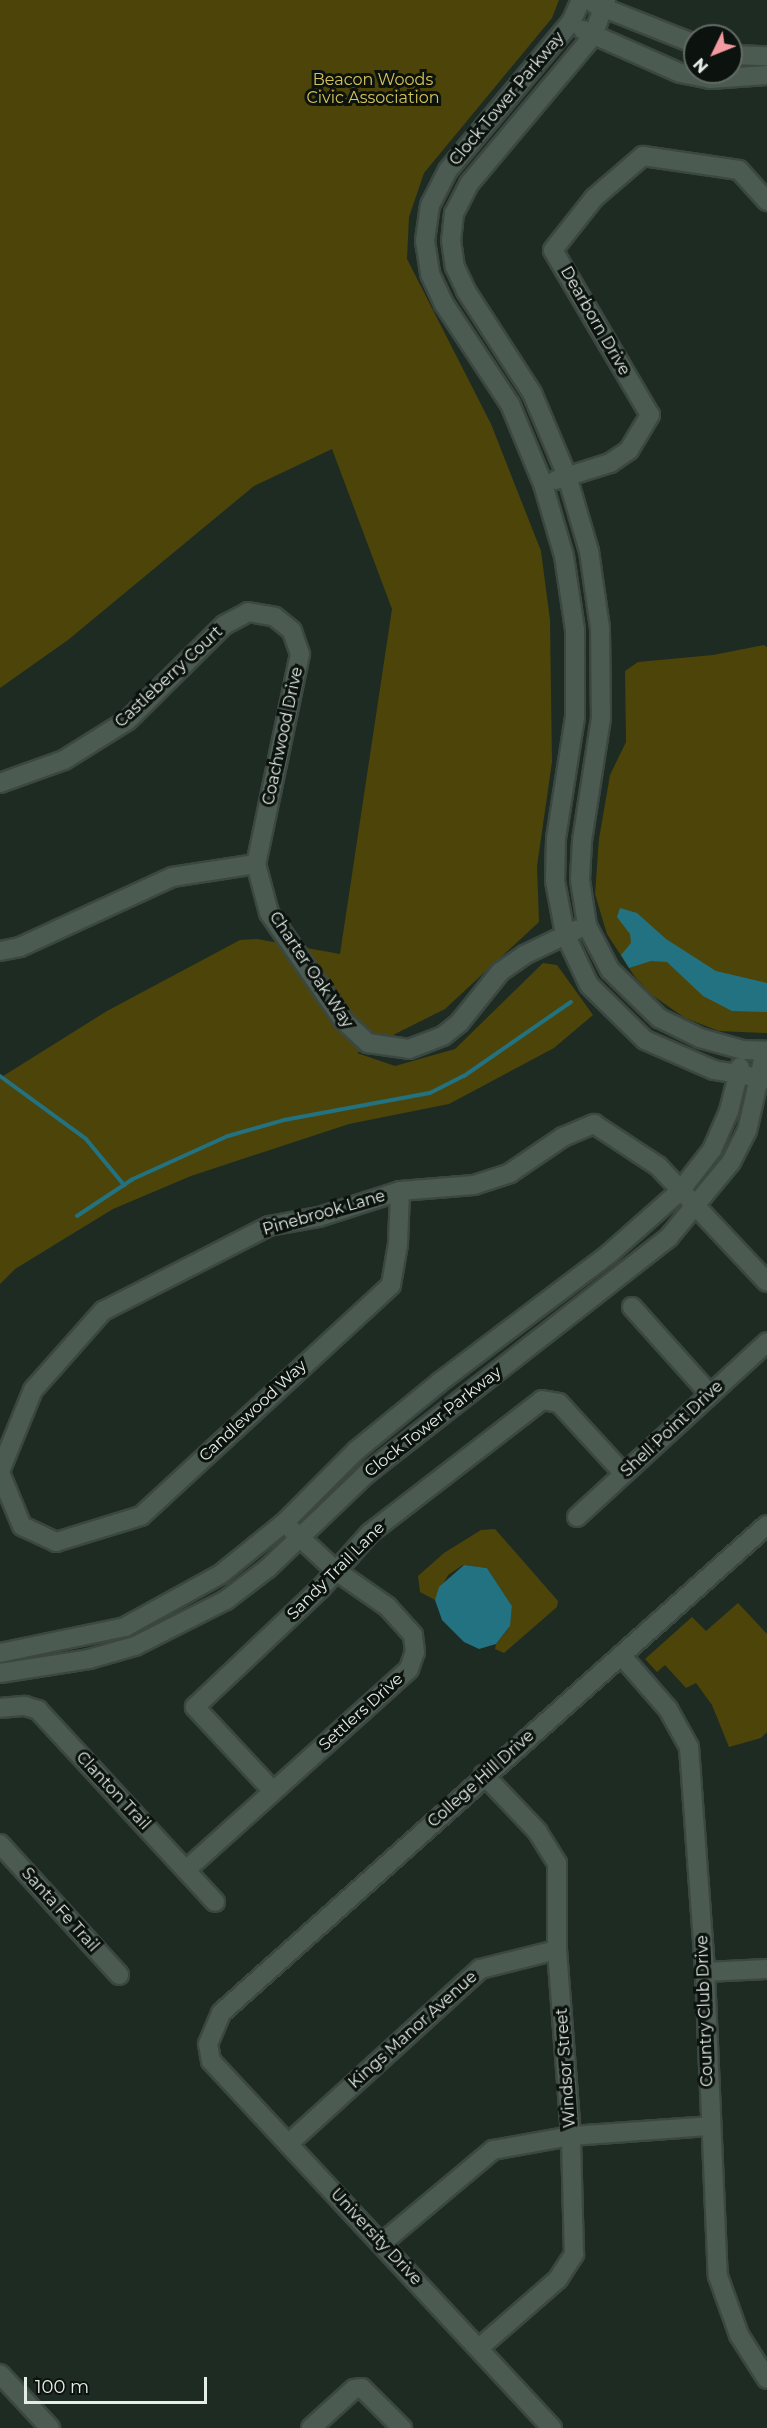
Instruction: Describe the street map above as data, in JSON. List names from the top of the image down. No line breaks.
{"streets":{"street":["Clock Tower Parkway","Dearborn Drive","Castleberry Court","Coachwood Drive","Charter Oak Way","Pinebrook Lane","Candlewood Way","Shell Point Drive","Sandy Trail Lane","Settlers Drive","College Hill Drive","Clanton Trail","Santa Fe Trail","Country Club Drive","Kings Manor Avenue","Windsor Street","University Drive"]},"crossings":[["Clock Tower Parkway","Dearborn Drive"],["Clock Tower Parkway","Charter Oak Way"],["Clock Tower Parkway","Pinebrook Lane"],["Clock Tower Parkway","Settlers Drive"],["Castleberry Court","Coachwood Drive"],["Coachwood Drive","Charter Oak Way"],["Pinebrook Lane","Candlewood Way"],["Shell Point Drive","Sandy Trail Lane"],["Sandy Trail Lane","Settlers Drive"],["Settlers Drive","Clanton Trail"],["College Hill Drive","Country Club Drive"],["College Hill Drive","Windsor Street"],["College Hill Drive","University Drive"],["Kings Manor Avenue","Windsor Street"],["Kings Manor Avenue","University Drive"],["Windsor Street","University Drive"]],"parks":["Beacon Woods Civic Association"],"scale_bar":"100 m","north":"bottom left"}
